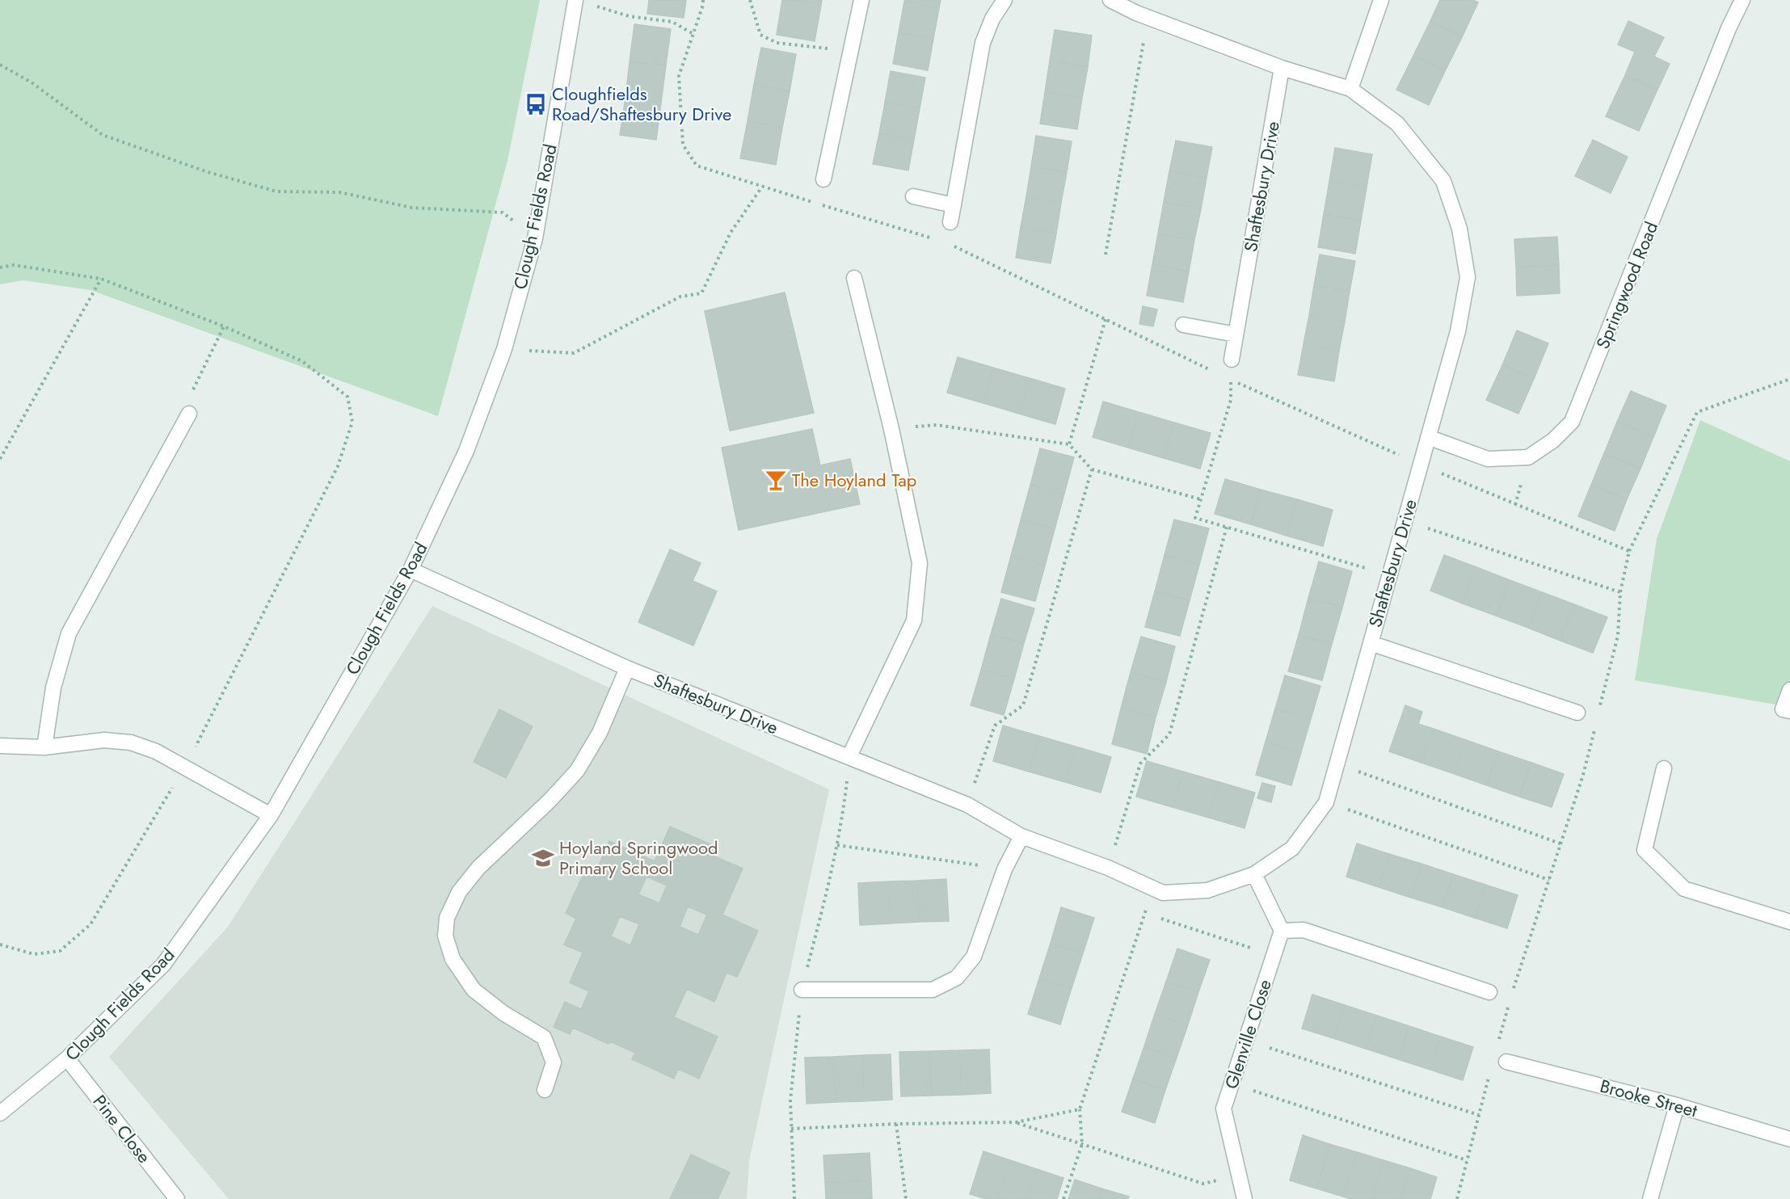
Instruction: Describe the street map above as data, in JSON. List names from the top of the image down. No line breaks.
{"streets":{"street":["Shaftesbury Drive","Clough Fields Road","Springwood Road","Glenville Close","Brooke Street","Pine Close"]},"crossings":[["Shaftesbury Drive","Clough Fields Road"],["Shaftesbury Drive","Springwood Road"],["Clough Fields Road","Pine Close"]],"places":{"bus stop":["Cloughfields Road/Shaftesbury Drive"],"bar":["The Hoyland Tap"],"school or university":["Hoyland Springwood Primary School"]}}
